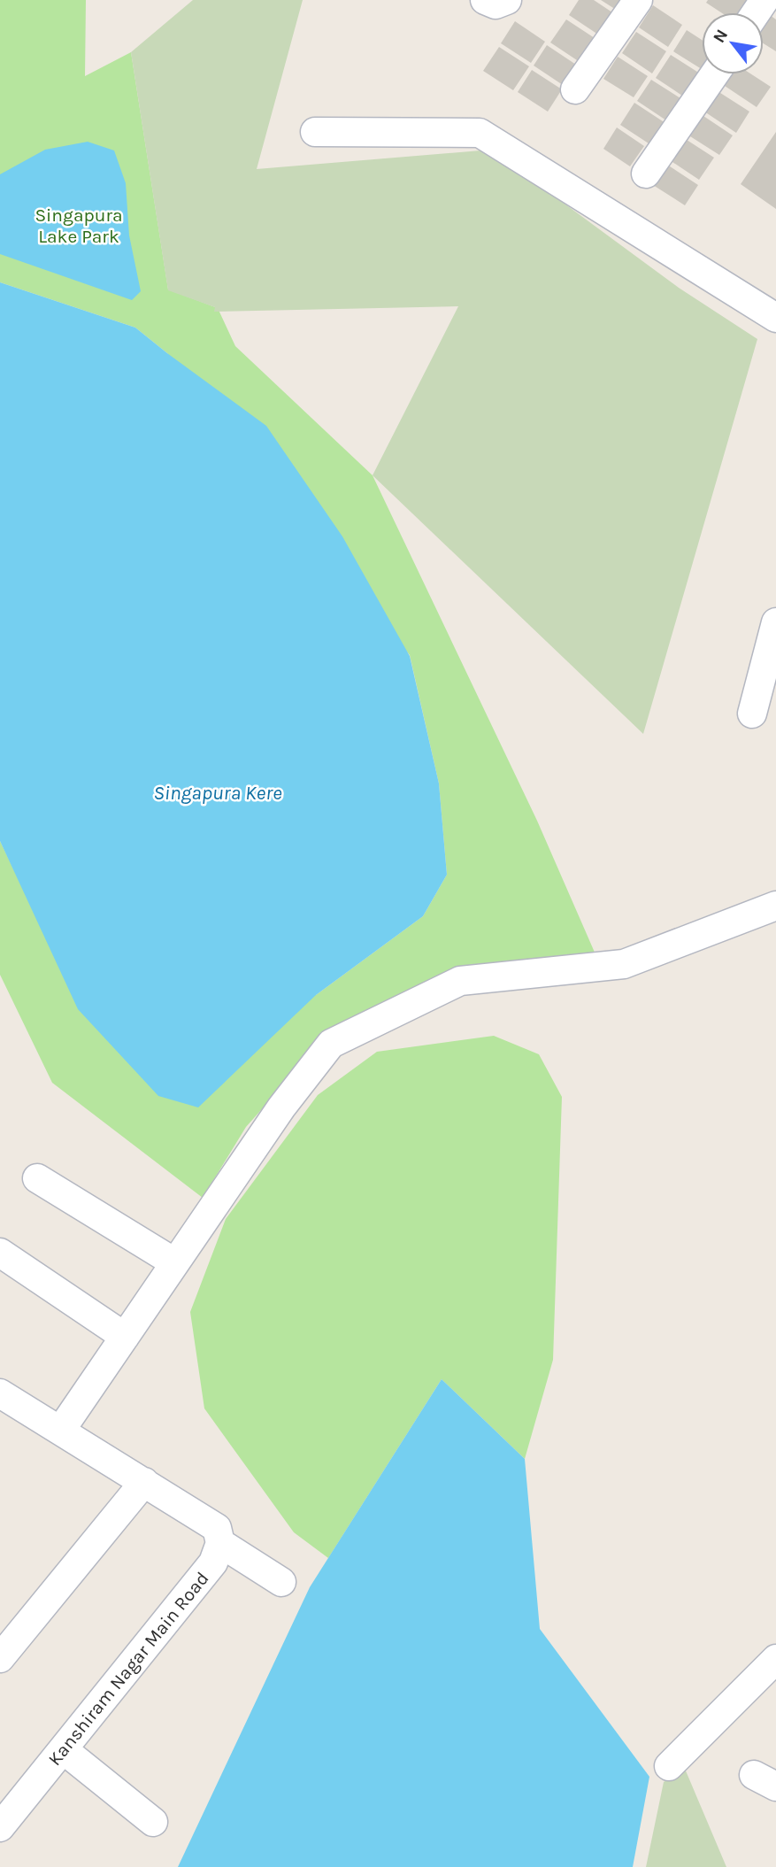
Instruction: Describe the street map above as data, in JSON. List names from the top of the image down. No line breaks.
{"streets":{"street":["Kanshiram Nagar Main Road"]},"water":["Singapura Kere"],"parks":["Singapura Lake Park"],"north":"top left"}
